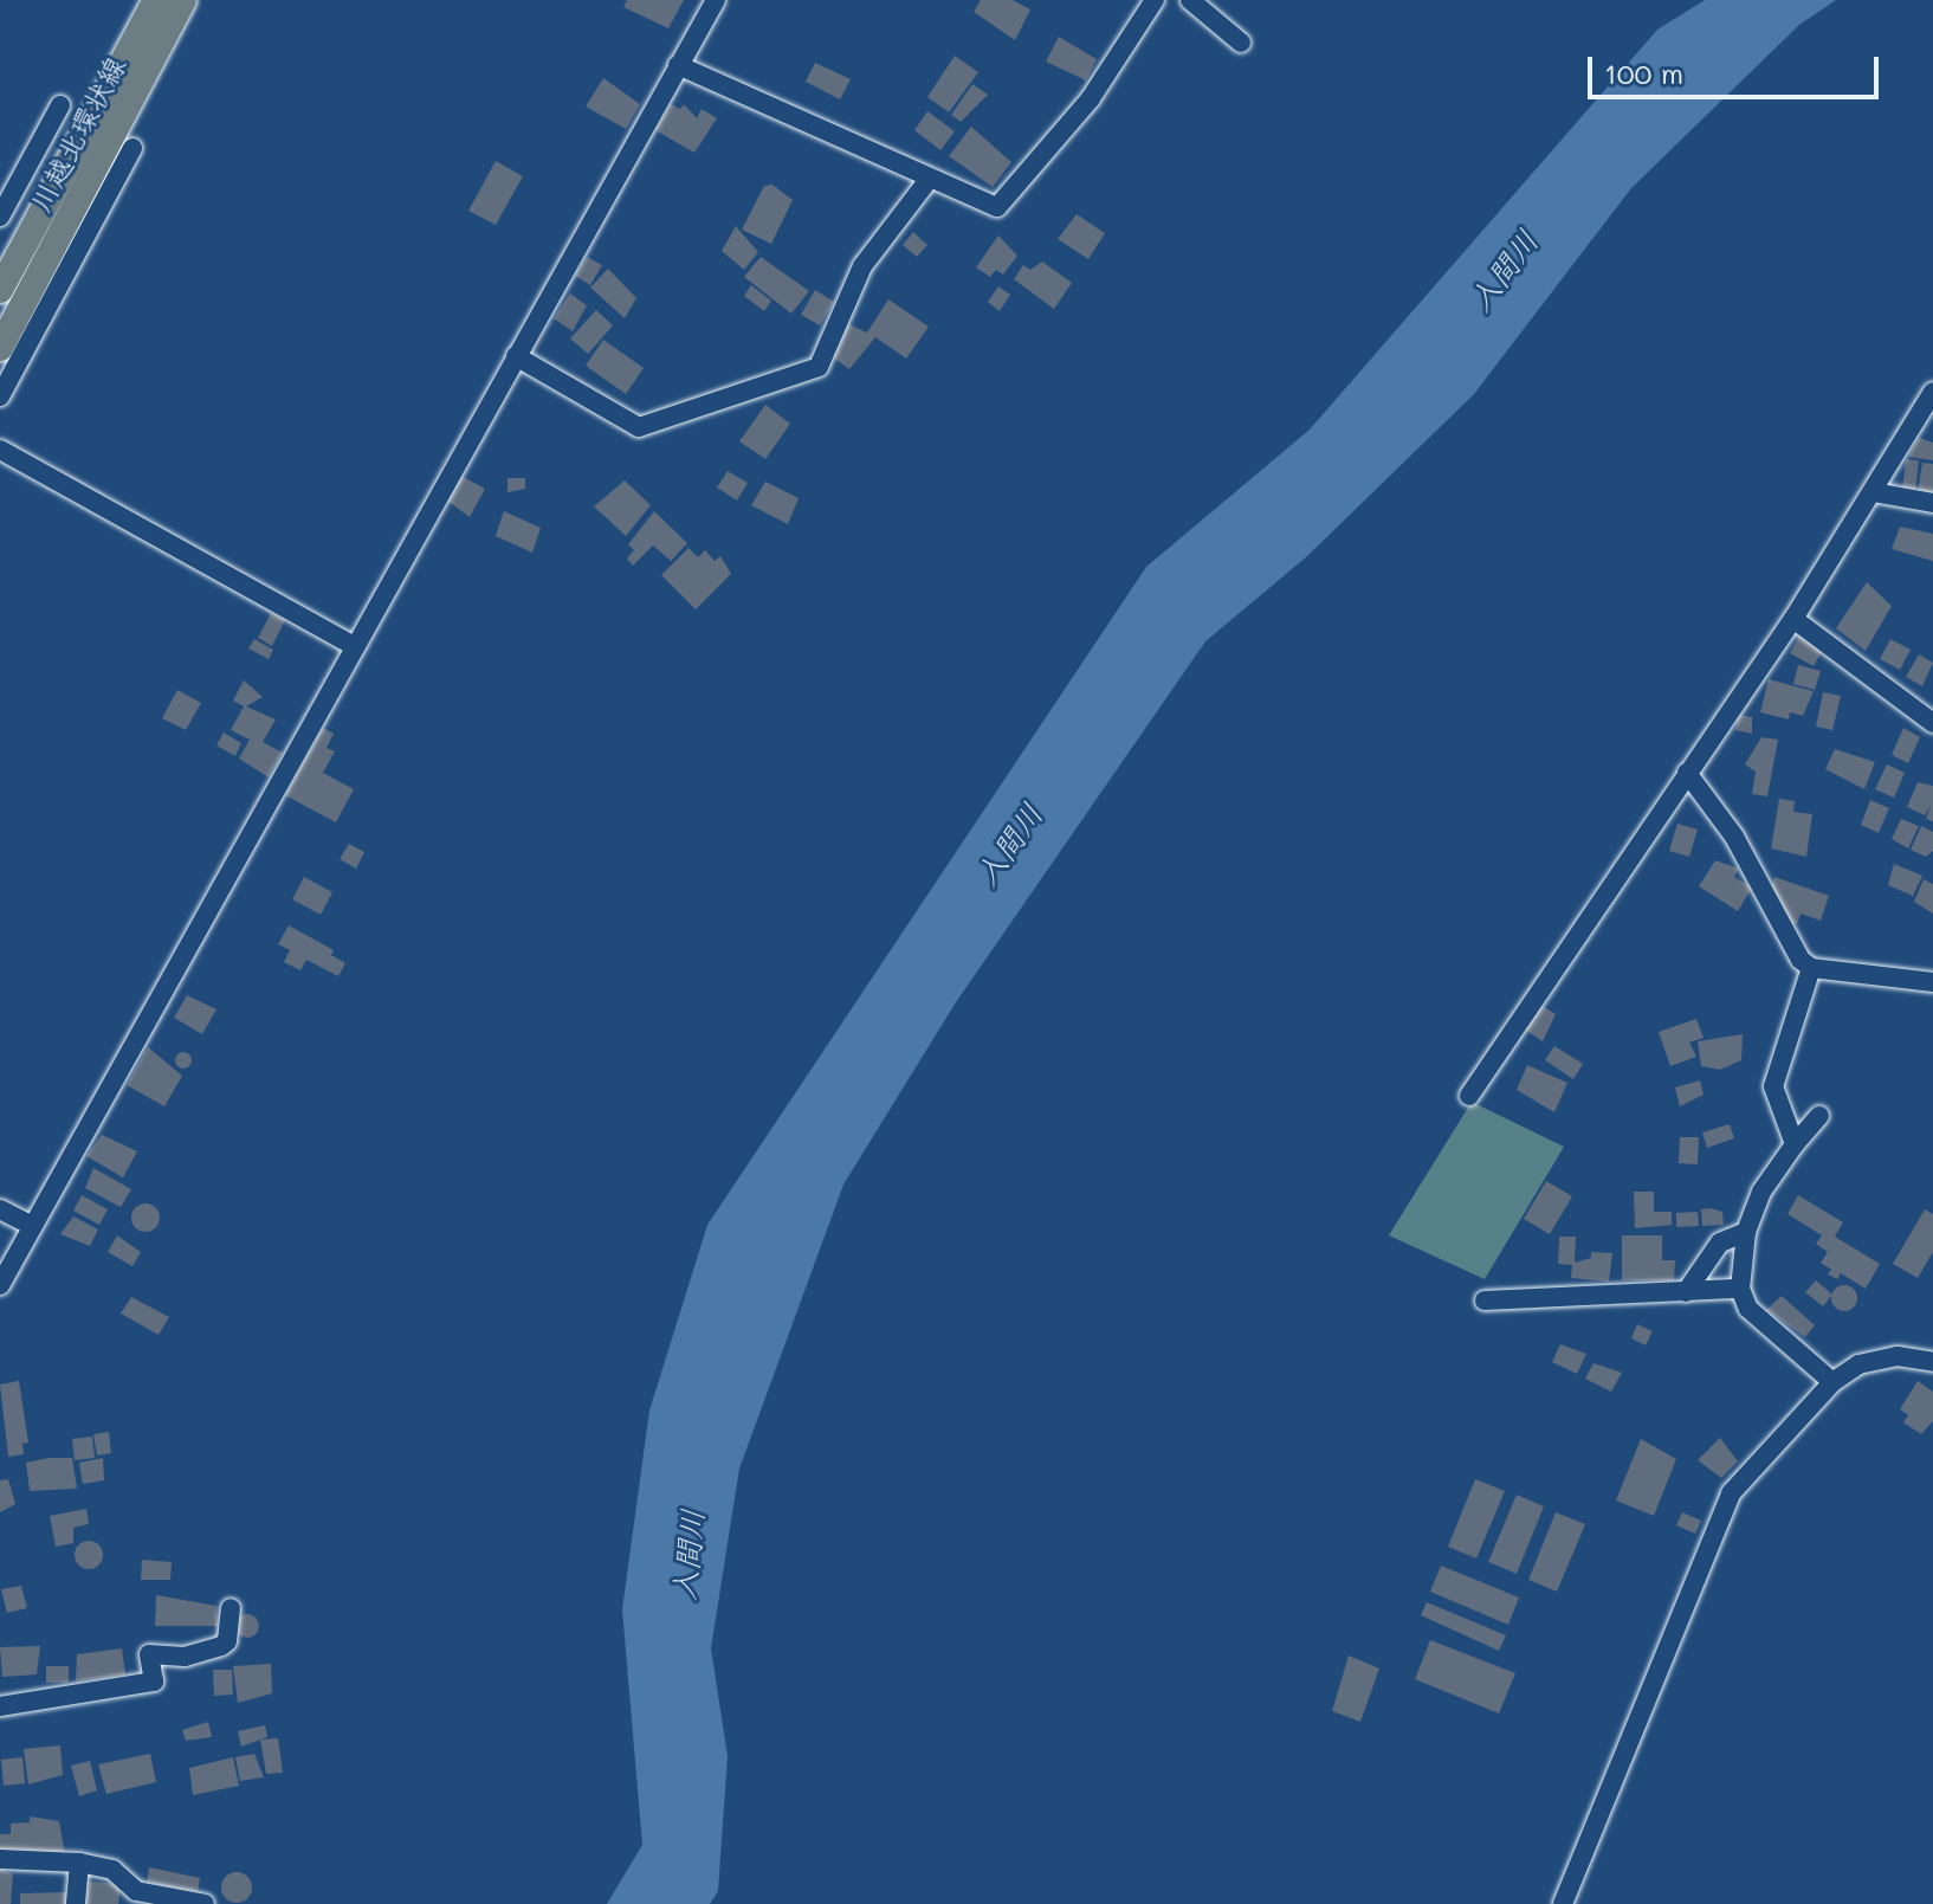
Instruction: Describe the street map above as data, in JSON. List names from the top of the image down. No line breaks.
{"streets":{"main road":["川越北環状線"]},"water":["入間川"],"scale_bar":"100 m"}
